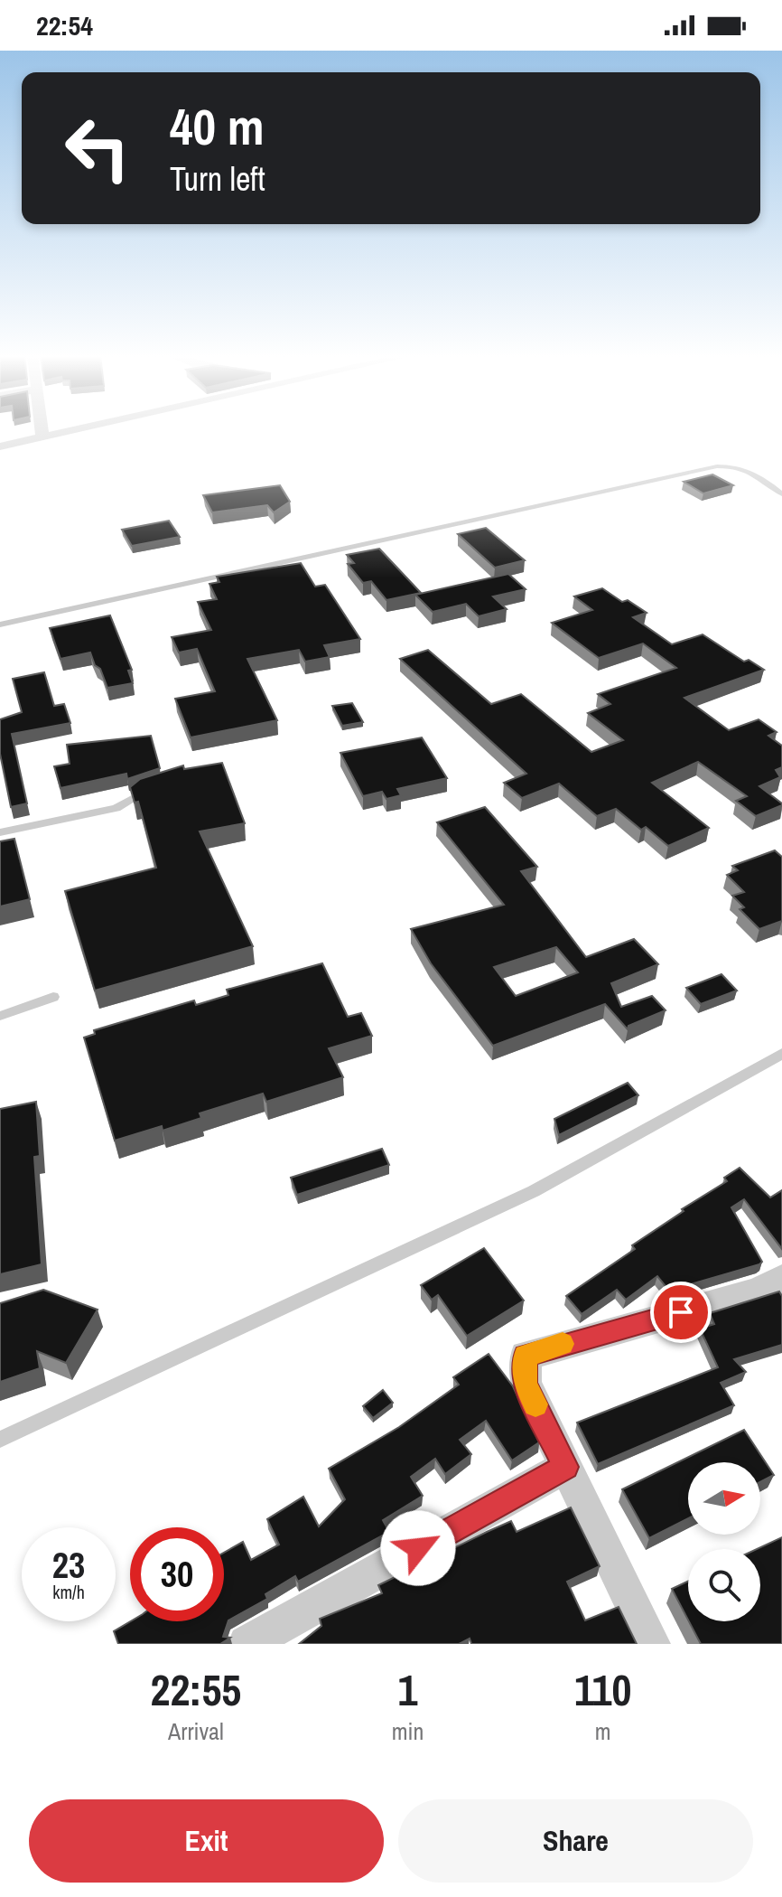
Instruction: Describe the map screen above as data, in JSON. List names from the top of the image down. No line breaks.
{"north":"right","page":{"status":"22:54","turn":["40 m","Turn left"],"speed":"23 km/h","limit":"30","eta":["22:55","Arrival","1","min","110","m"],"buttons":["Exit","Share"]}}
